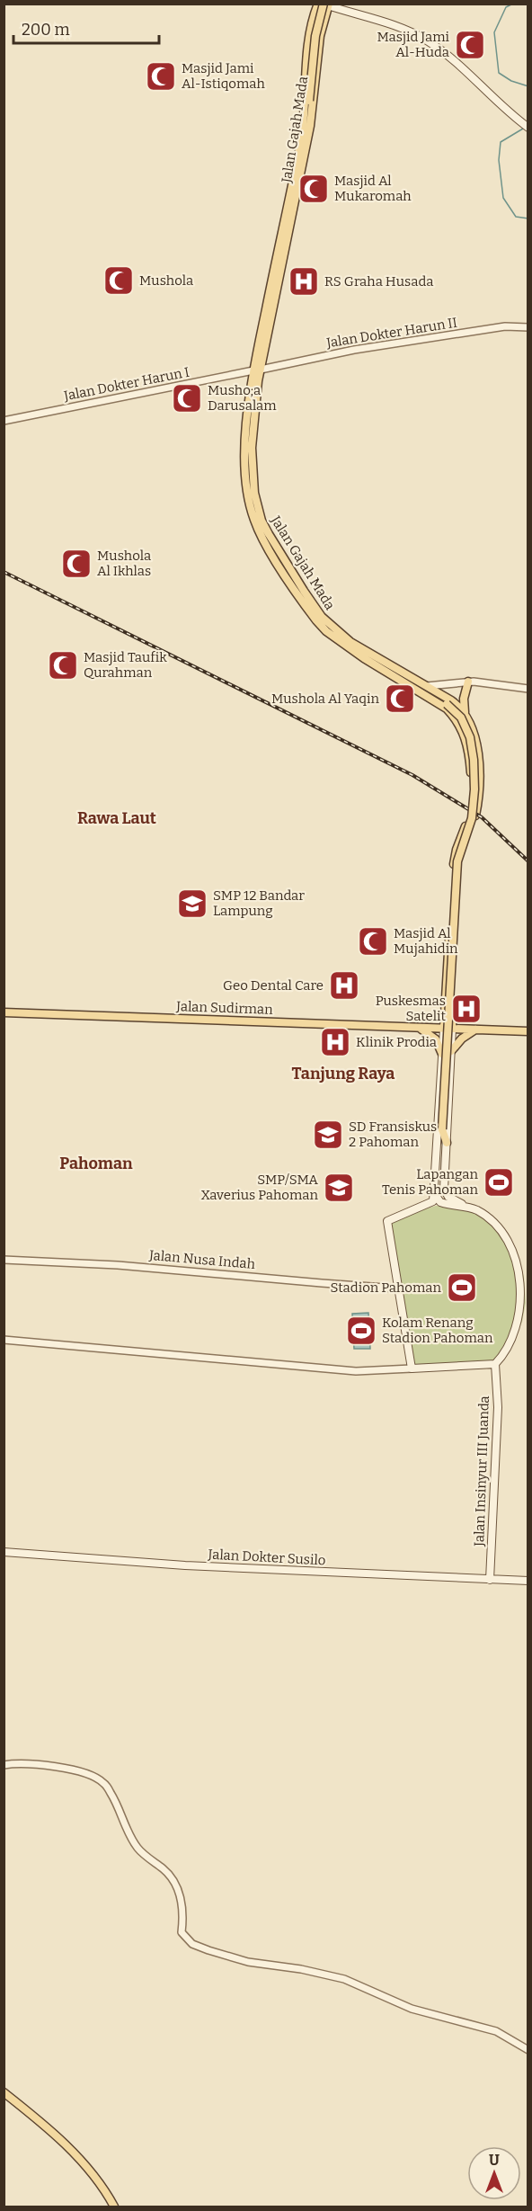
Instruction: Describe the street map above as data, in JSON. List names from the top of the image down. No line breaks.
{"streets":{"main road":["Jalan Gajah Mada","Jalan Sudirman","Jalan Insinyur III Juanda","Jalan Dokter Susilo"],"street":["Jalan Dokter Harun II","Jalan Dokter Harun I","Jalan Nusa Indah"]},"crossings":[["Jalan Gajah Mada","Jalan Dokter Harun II"],["Jalan Gajah Mada","Jalan Dokter Harun I"],["Jalan Gajah Mada","Jalan Sudirman"],["Jalan Dokter Harun II","Jalan Dokter Harun I"],["Jalan Insinyur III Juanda","Jalan Dokter Susilo"]],"districts":["Rawa Laut","Tanjung Raya","Pahoman"],"places":{"mosque":["Masjid Jami Al-Huda","Masjid Jami Al-Istiqomah","Masjid Al Mukaromah","Mushola","Musho;a Darusalam","Mushola Al Ikhlas","Masjid Taufik Qurahman","Mushola Al Yaqin","Masjid Al Mujahidin"],"hospital":["RS Graha Husada","Geo Dental Care","Puskesmas Satelit","Klinik Prodia"],"school or university":["SMP 12 Bandar Lampung","SD Fransiskus 2 Pahoman","SMP/SMA Xaverius Pahoman"],"sports":["Lapangan Tenis Pahoman","Stadion Pahoman","Kolam Renang Stadion Pahoman"]},"scale_bar":"200 m","north":"top"}
